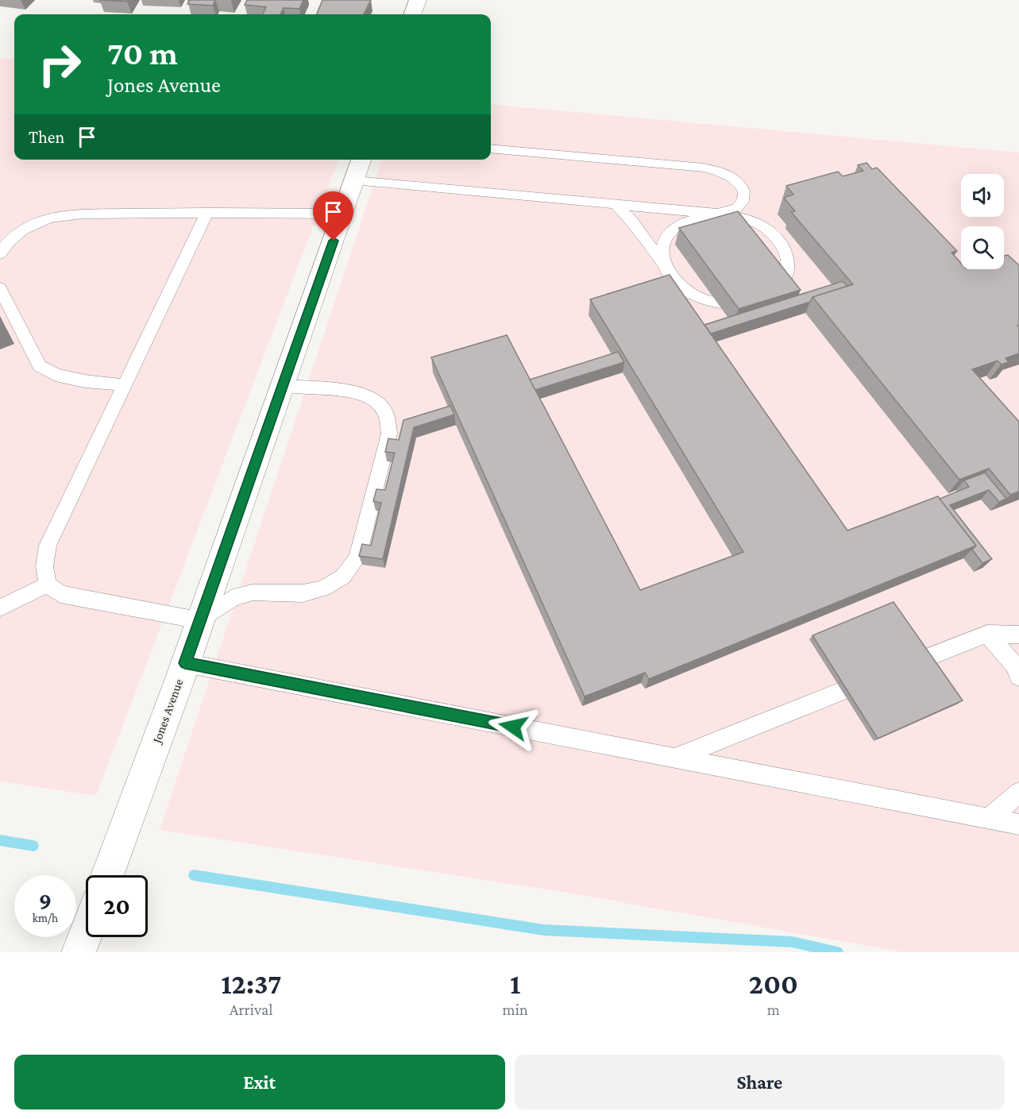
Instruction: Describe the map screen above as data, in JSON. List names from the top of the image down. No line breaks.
{"streets":{"street":["Jones Avenue"]},"page":{"turn":["70 m","Jones Avenue"],"then":"Then","speed":"9 km/h","limit":"20","eta":["12:37","Arrival","1","min","200","m"],"buttons":["Exit","Share"]}}
